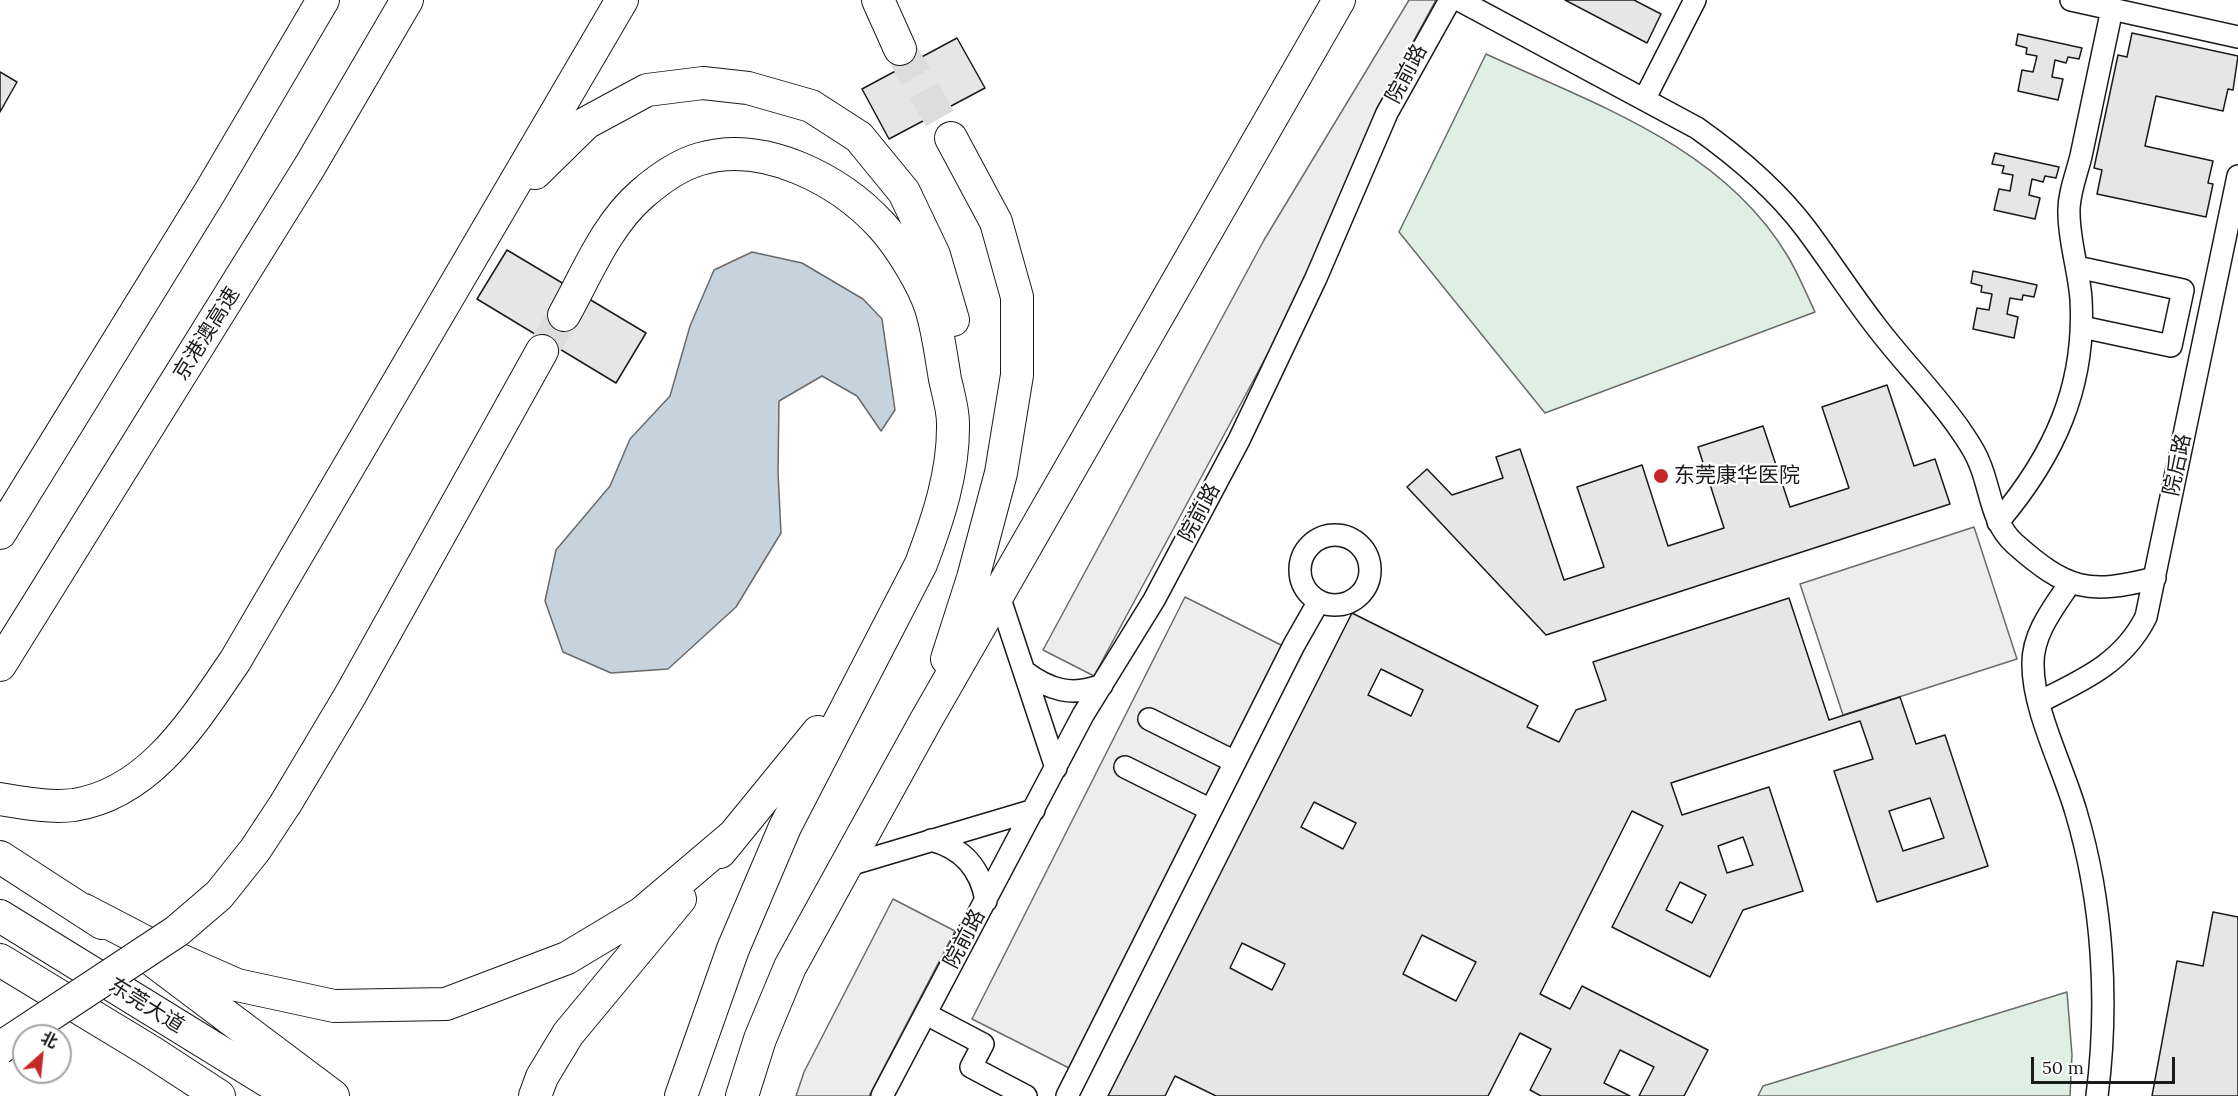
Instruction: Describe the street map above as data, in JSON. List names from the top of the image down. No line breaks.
{"streets":{"highway":["京港澳高速","东莞大道"],"lane":["院前路","院后路"]},"places":["东莞康华医院"],"scale_bar":"50 m","north":"top right"}
